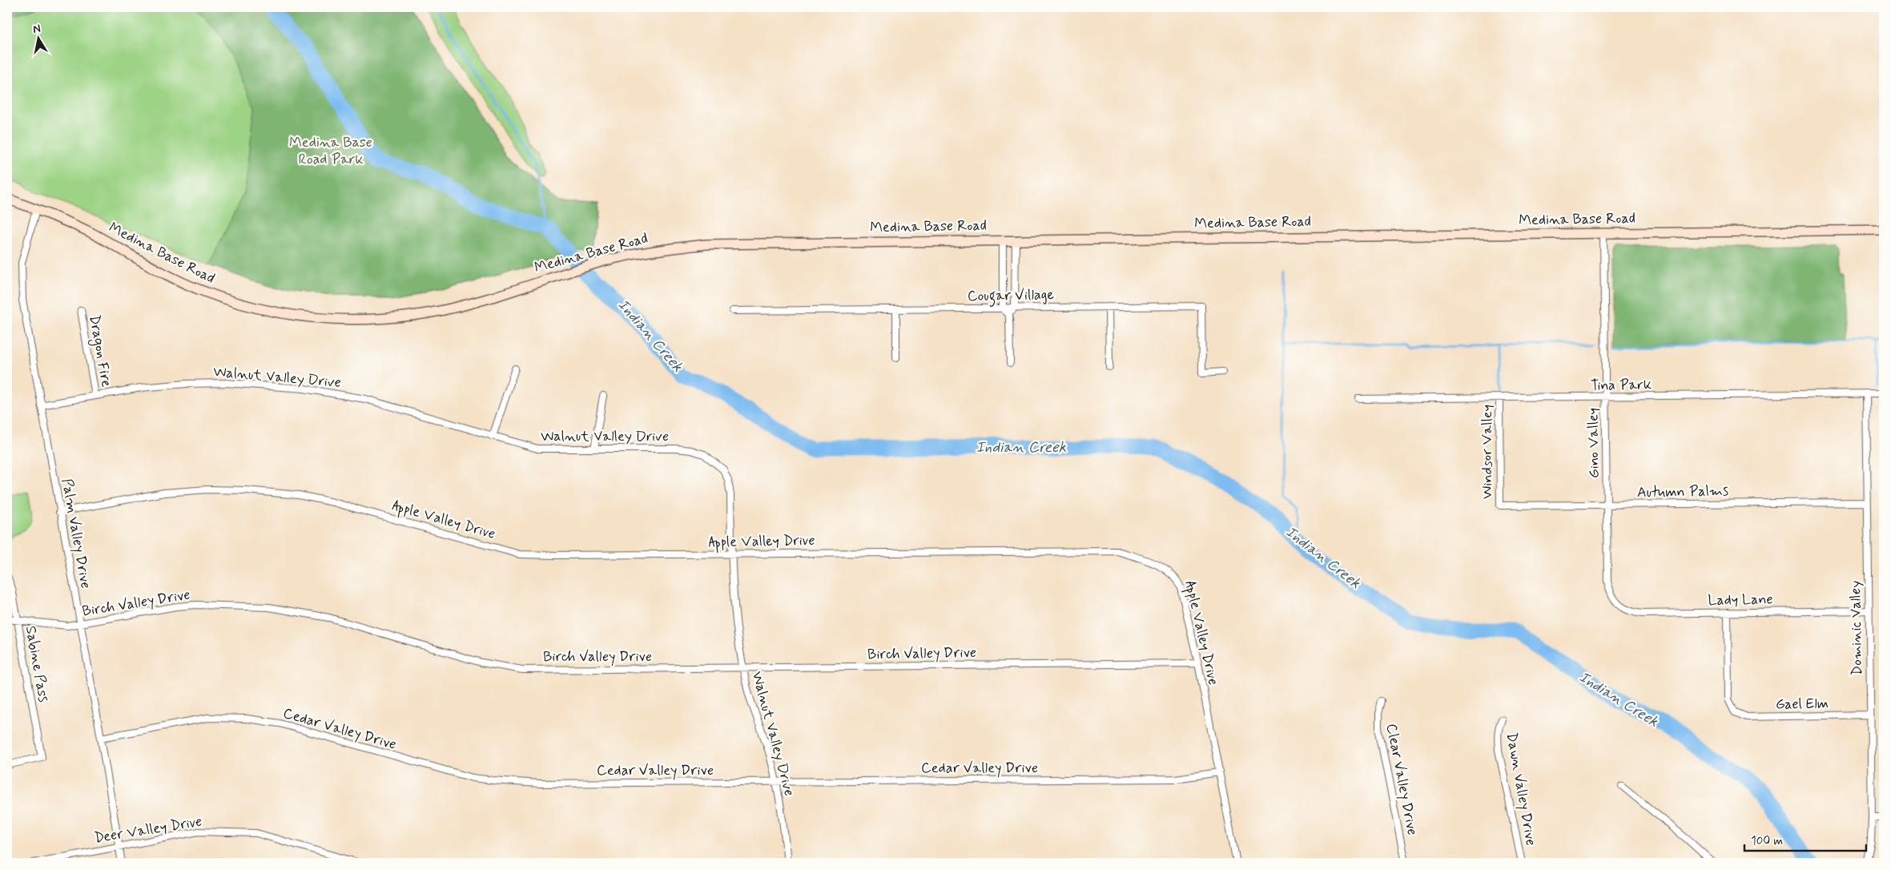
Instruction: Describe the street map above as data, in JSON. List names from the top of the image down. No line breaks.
{"streets":{"street":["Medina Base Road","Cougar Village","Dragon Fire","Walnut Valley Drive","Tina Park","Gino Valley","Windsor Valley","Autumn Palms","Apple Valley Drive","Palm Valley Drive","Lady Lane","Birch Valley Drive","Dominic Valley","Sabine Pass","Gael Elm","Cedar Valley Drive","Clear Valley Drive","Dawn Valley Drive","Deer Valley Drive"]},"crossings":[["Medina Base Road","Gino Valley"],["Medina Base Road","Palm Valley Drive"],["Dragon Fire","Walnut Valley Drive"],["Walnut Valley Drive","Apple Valley Drive"],["Walnut Valley Drive","Palm Valley Drive"],["Walnut Valley Drive","Birch Valley Drive"],["Walnut Valley Drive","Cedar Valley Drive"],["Tina Park","Gino Valley"],["Tina Park","Windsor Valley"],["Tina Park","Dominic Valley"],["Gino Valley","Autumn Palms"],["Gino Valley","Lady Lane"],["Windsor Valley","Autumn Palms"],["Autumn Palms","Dominic Valley"],["Apple Valley Drive","Palm Valley Drive"],["Apple Valley Drive","Birch Valley Drive"],["Apple Valley Drive","Cedar Valley Drive"],["Palm Valley Drive","Birch Valley Drive"],["Palm Valley Drive","Cedar Valley Drive"],["Palm Valley Drive","Deer Valley Drive"],["Lady Lane","Dominic Valley"],["Lady Lane","Gael Elm"],["Birch Valley Drive","Sabine Pass"],["Dominic Valley","Gael Elm"]],"water":["Indian Creek"],"parks":["Medina Base Road Park"],"scale_bar":"100 m","north":"top"}
